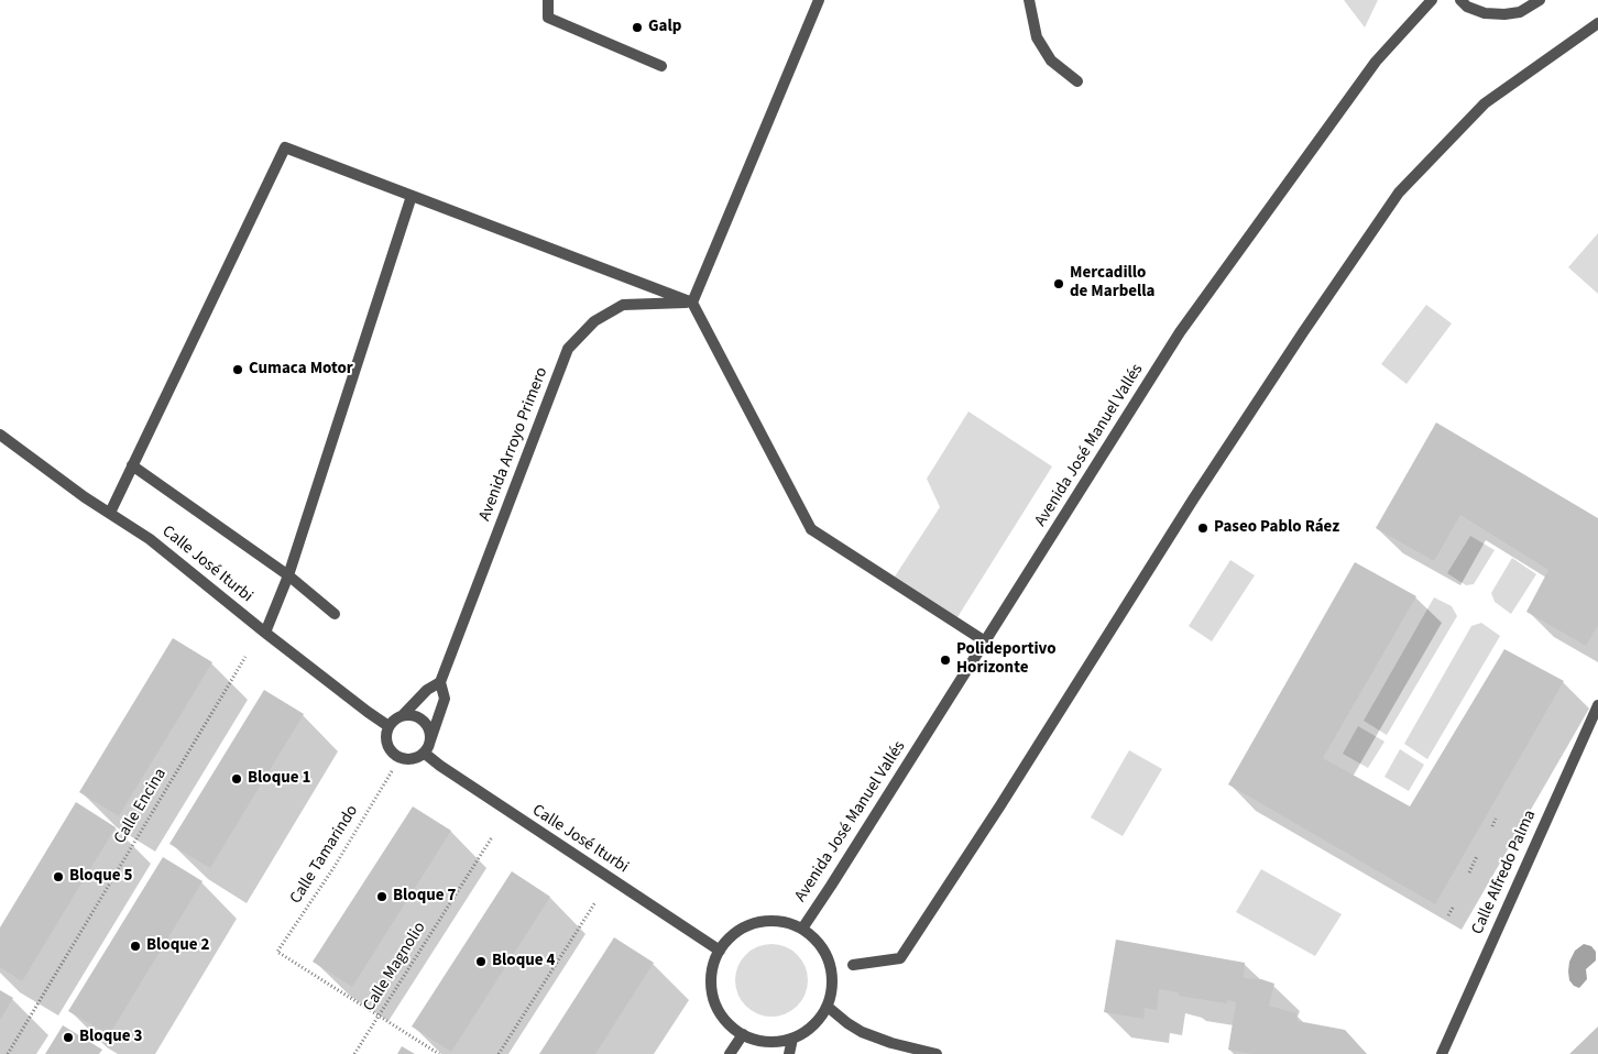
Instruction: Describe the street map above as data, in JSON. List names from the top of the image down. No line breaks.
{"streets":{"street":["Avenida Arroyo Primero","Avenida José Manuel Vallés","Calle José Iturbi","Calle Alfredo Palma"],"path":["Calle Encina","Calle Tamarindo","Calle Magnolio"]},"crossings":[["Avenida Arroyo Primero","Calle José Iturbi"],["Avenida José Manuel Vallés","Calle José Iturbi"],["Calle Tamarindo","Calle Magnolio"]],"places":["Galp","Mercadillo de Marbella","Cumaca Motor","Paseo Pablo Ráez","Polideportivo Horizonte","Bloque 1","Bloque 5","Bloque 7","Bloque 2","Bloque 4","Bloque 3"]}
